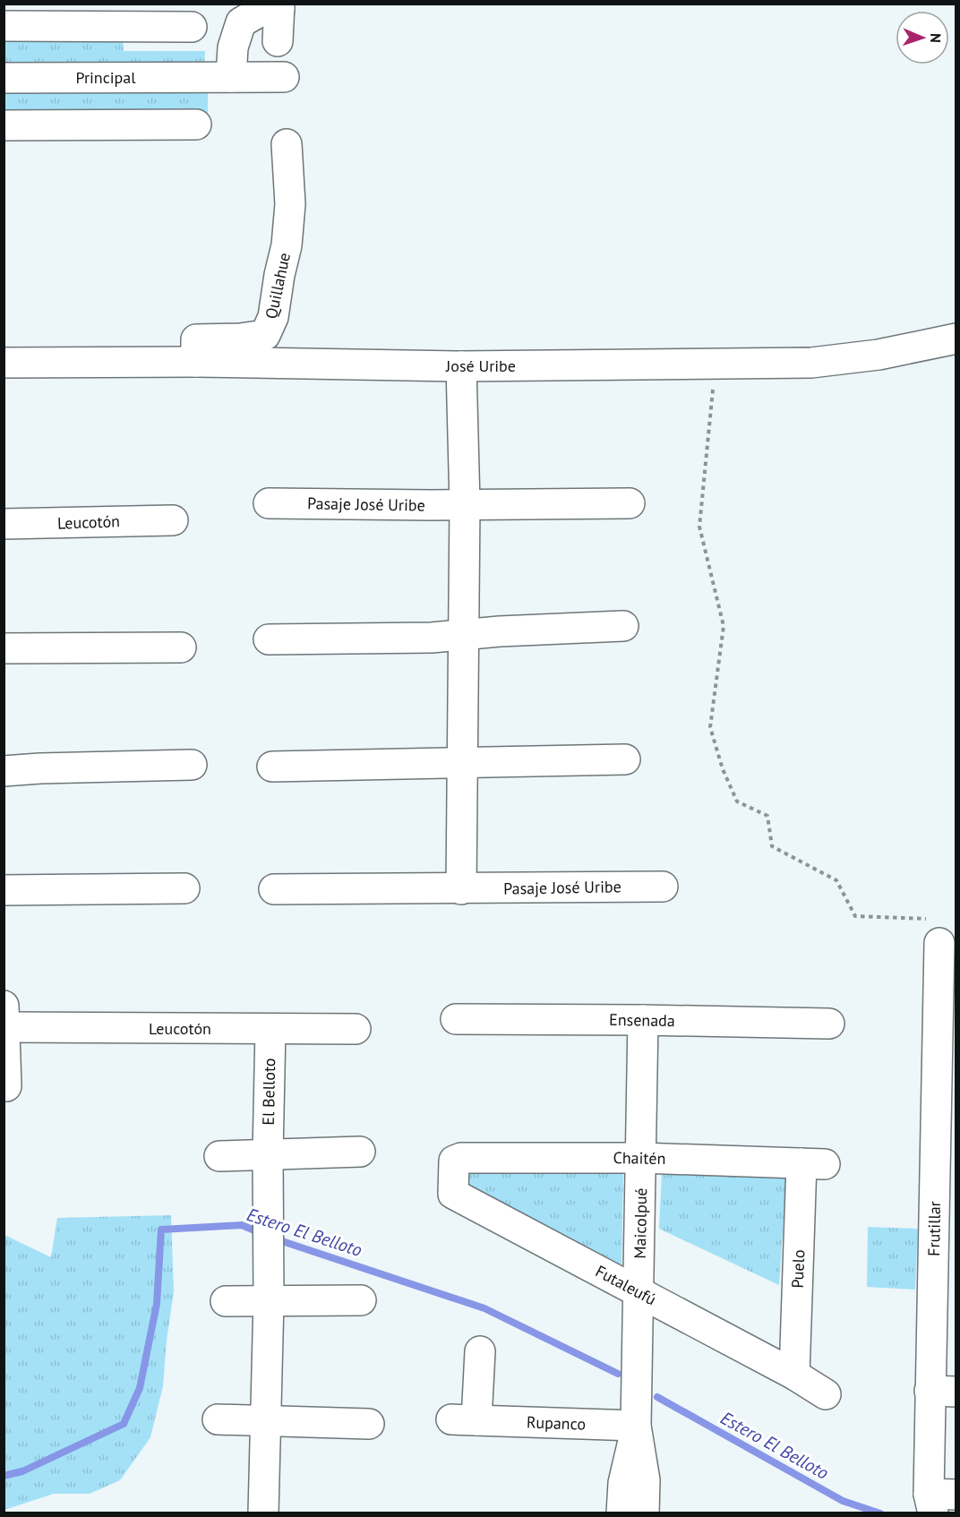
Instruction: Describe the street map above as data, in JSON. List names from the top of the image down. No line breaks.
{"streets":{"street":["Principal","Quillahue","José Uribe","Pasaje José Uribe","Leucotón","Ensenada","El Belloto","Chaitén","Maicolpué","Frutillar","Puelo","Futaleufú","Rupanco"]},"crossings":[["Quillahue","José Uribe"],["Leucotón","El Belloto"],["Ensenada","Maicolpué"],["Chaitén","Maicolpué"],["Chaitén","Puelo"],["Chaitén","Futaleufú"],["Maicolpué","Futaleufú"],["Maicolpué","Rupanco"],["Puelo","Futaleufú"]],"water":["Estero El Belloto"],"north":"right"}
